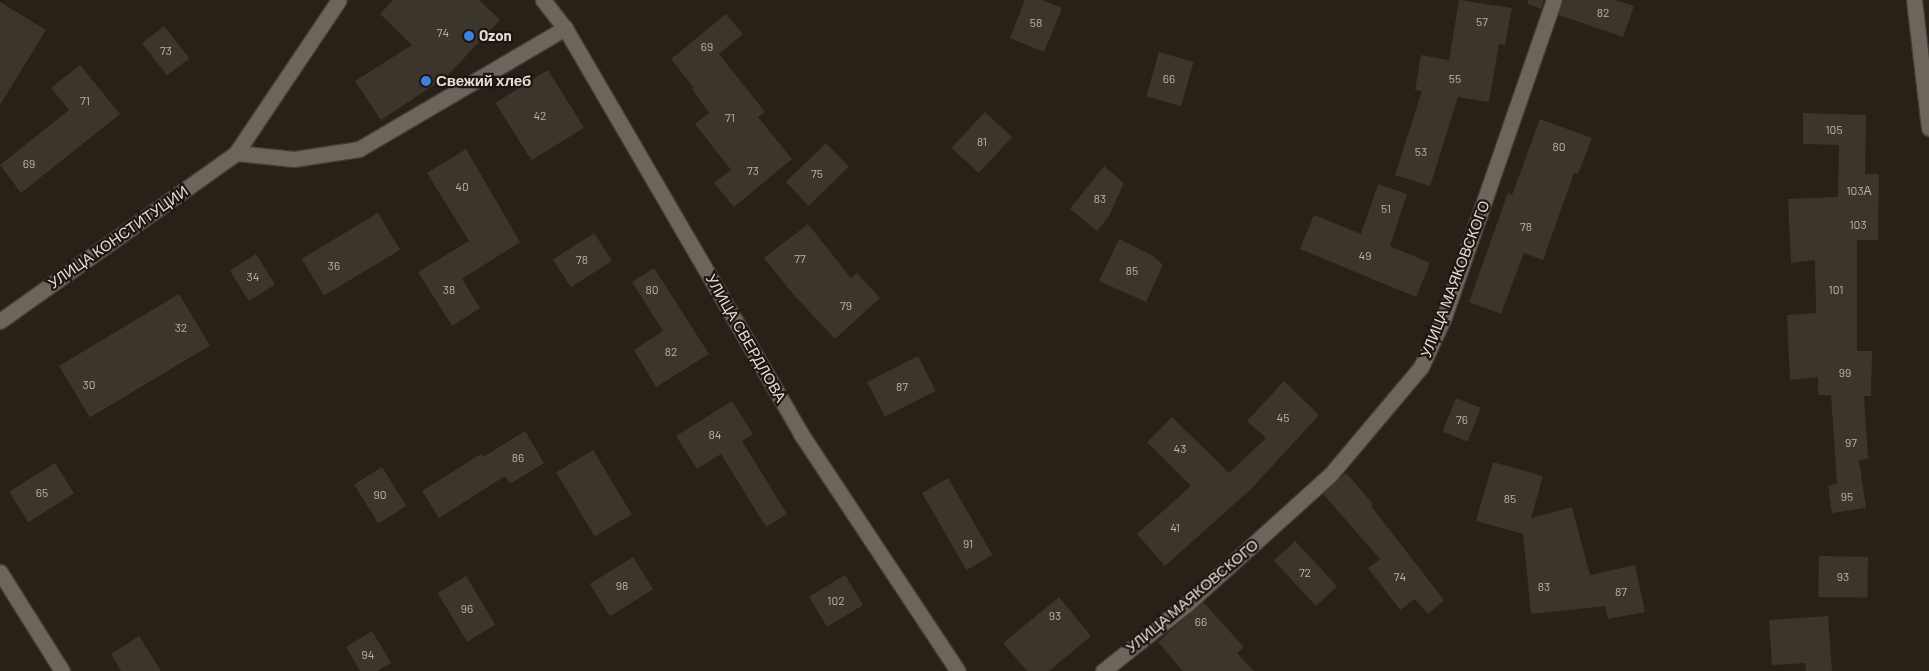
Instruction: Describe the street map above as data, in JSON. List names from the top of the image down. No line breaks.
{"streets":{"street":["УЛИЦА КОНСТИТУЦИИ","УЛИЦА МАЯКОВСКОГО","УЛИЦА СВЕРДЛОВА"]},"places":["Ozon","Свежий хлеб"],"house_numbers":["82","57","58","74","69","73","66","55","71","42","71","105","81","80","53","69","73","75","40","103А","83","51","103","78","49","77","78","36","85","34","38","80","101","79","32","82","99","30","87","45","76","84","97","43","86","65","90","95","85","41","91","72","74","93","98","83","87","102","96","93","66","94"]}
